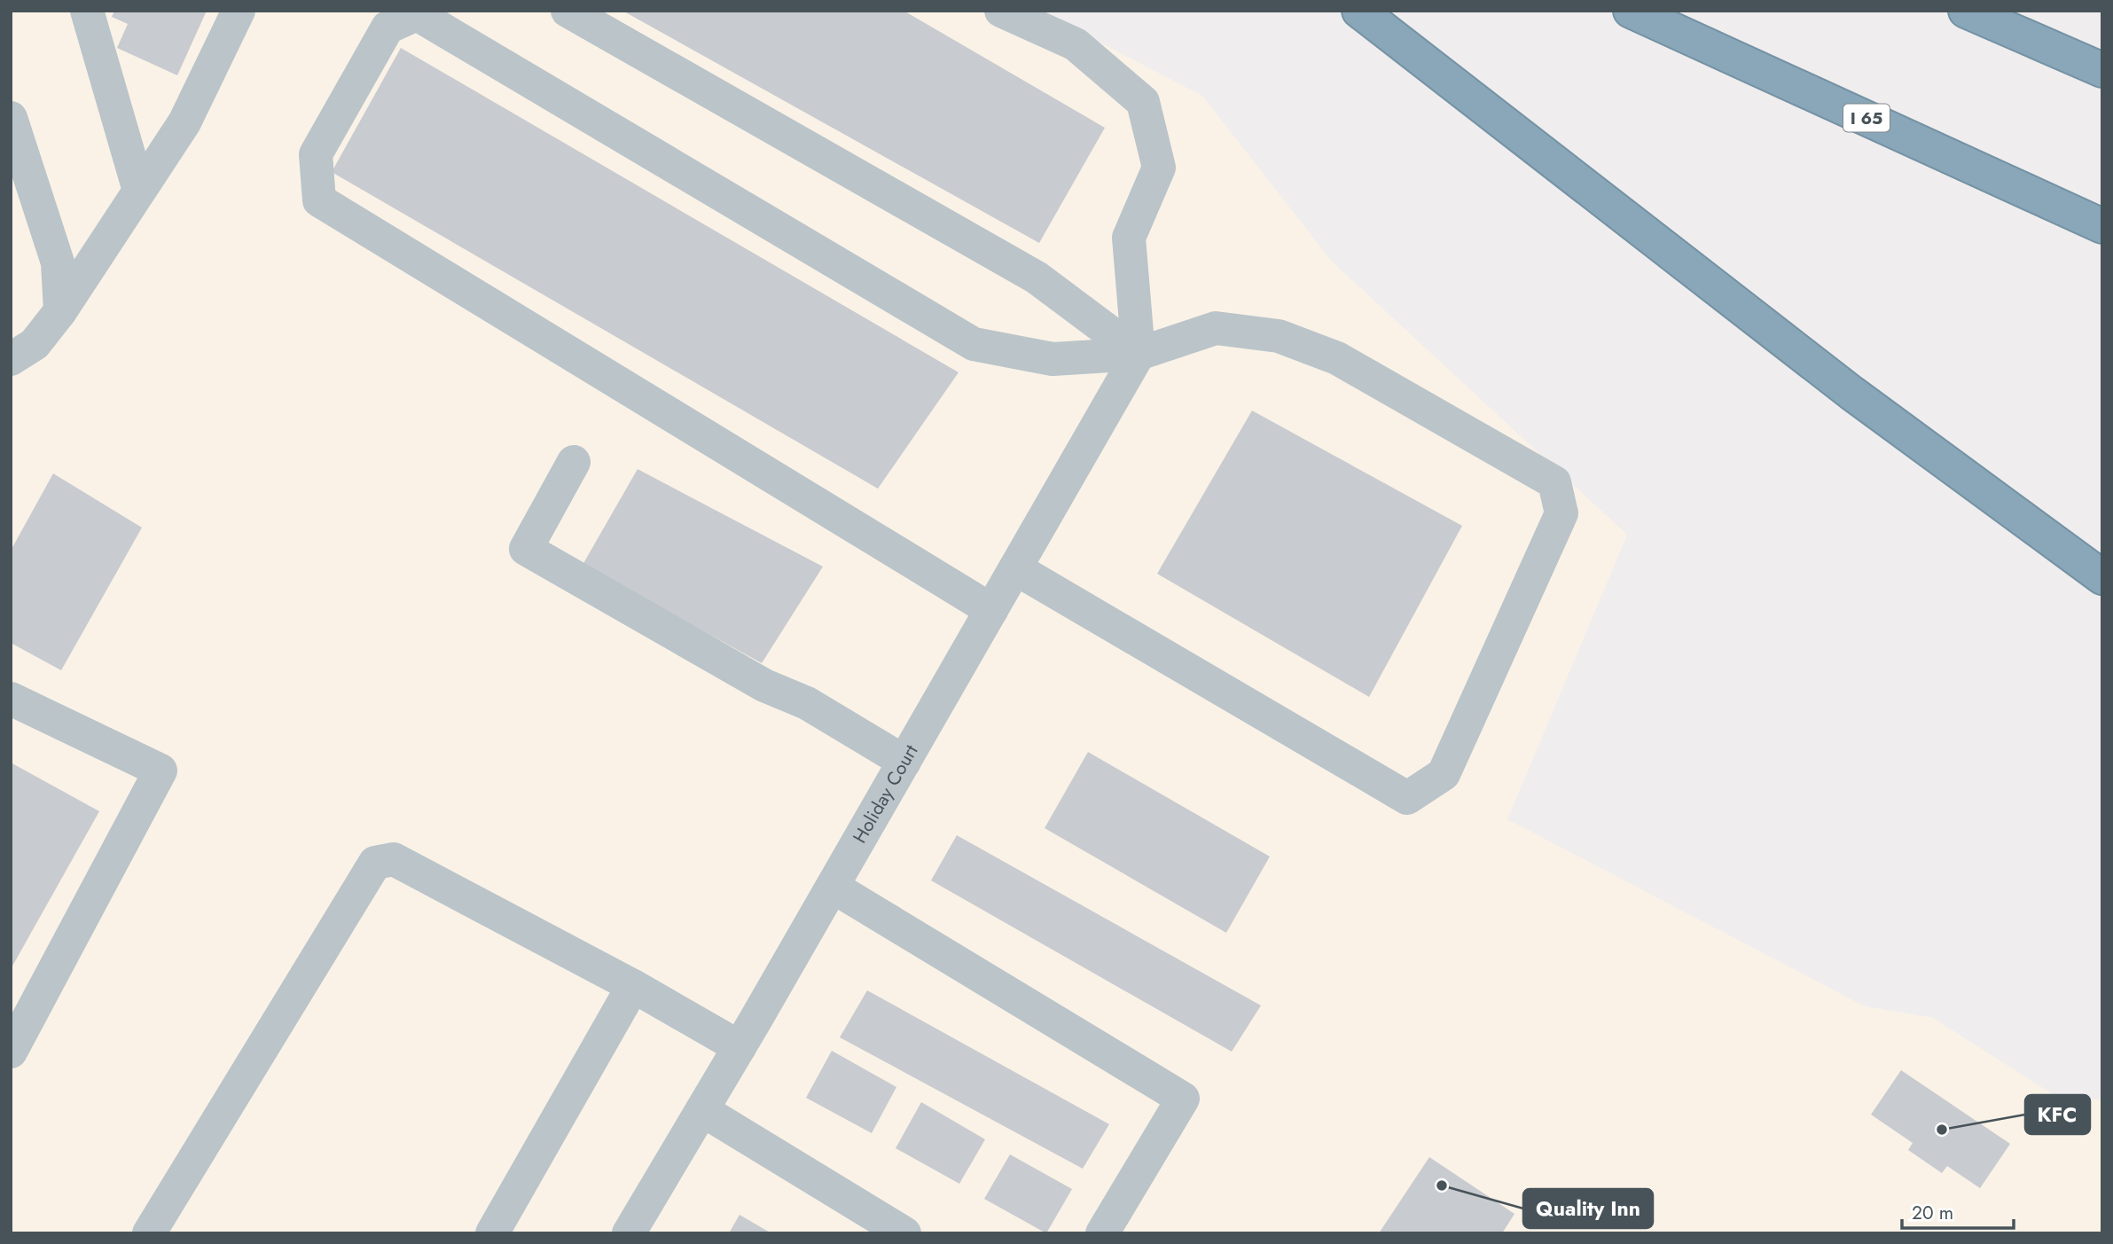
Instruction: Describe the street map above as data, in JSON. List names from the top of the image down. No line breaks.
{"streets":{"highway":["I 65"],"street":["Holiday Court"]},"places":["KFC","Quality Inn"],"scale_bar":"20 m"}
